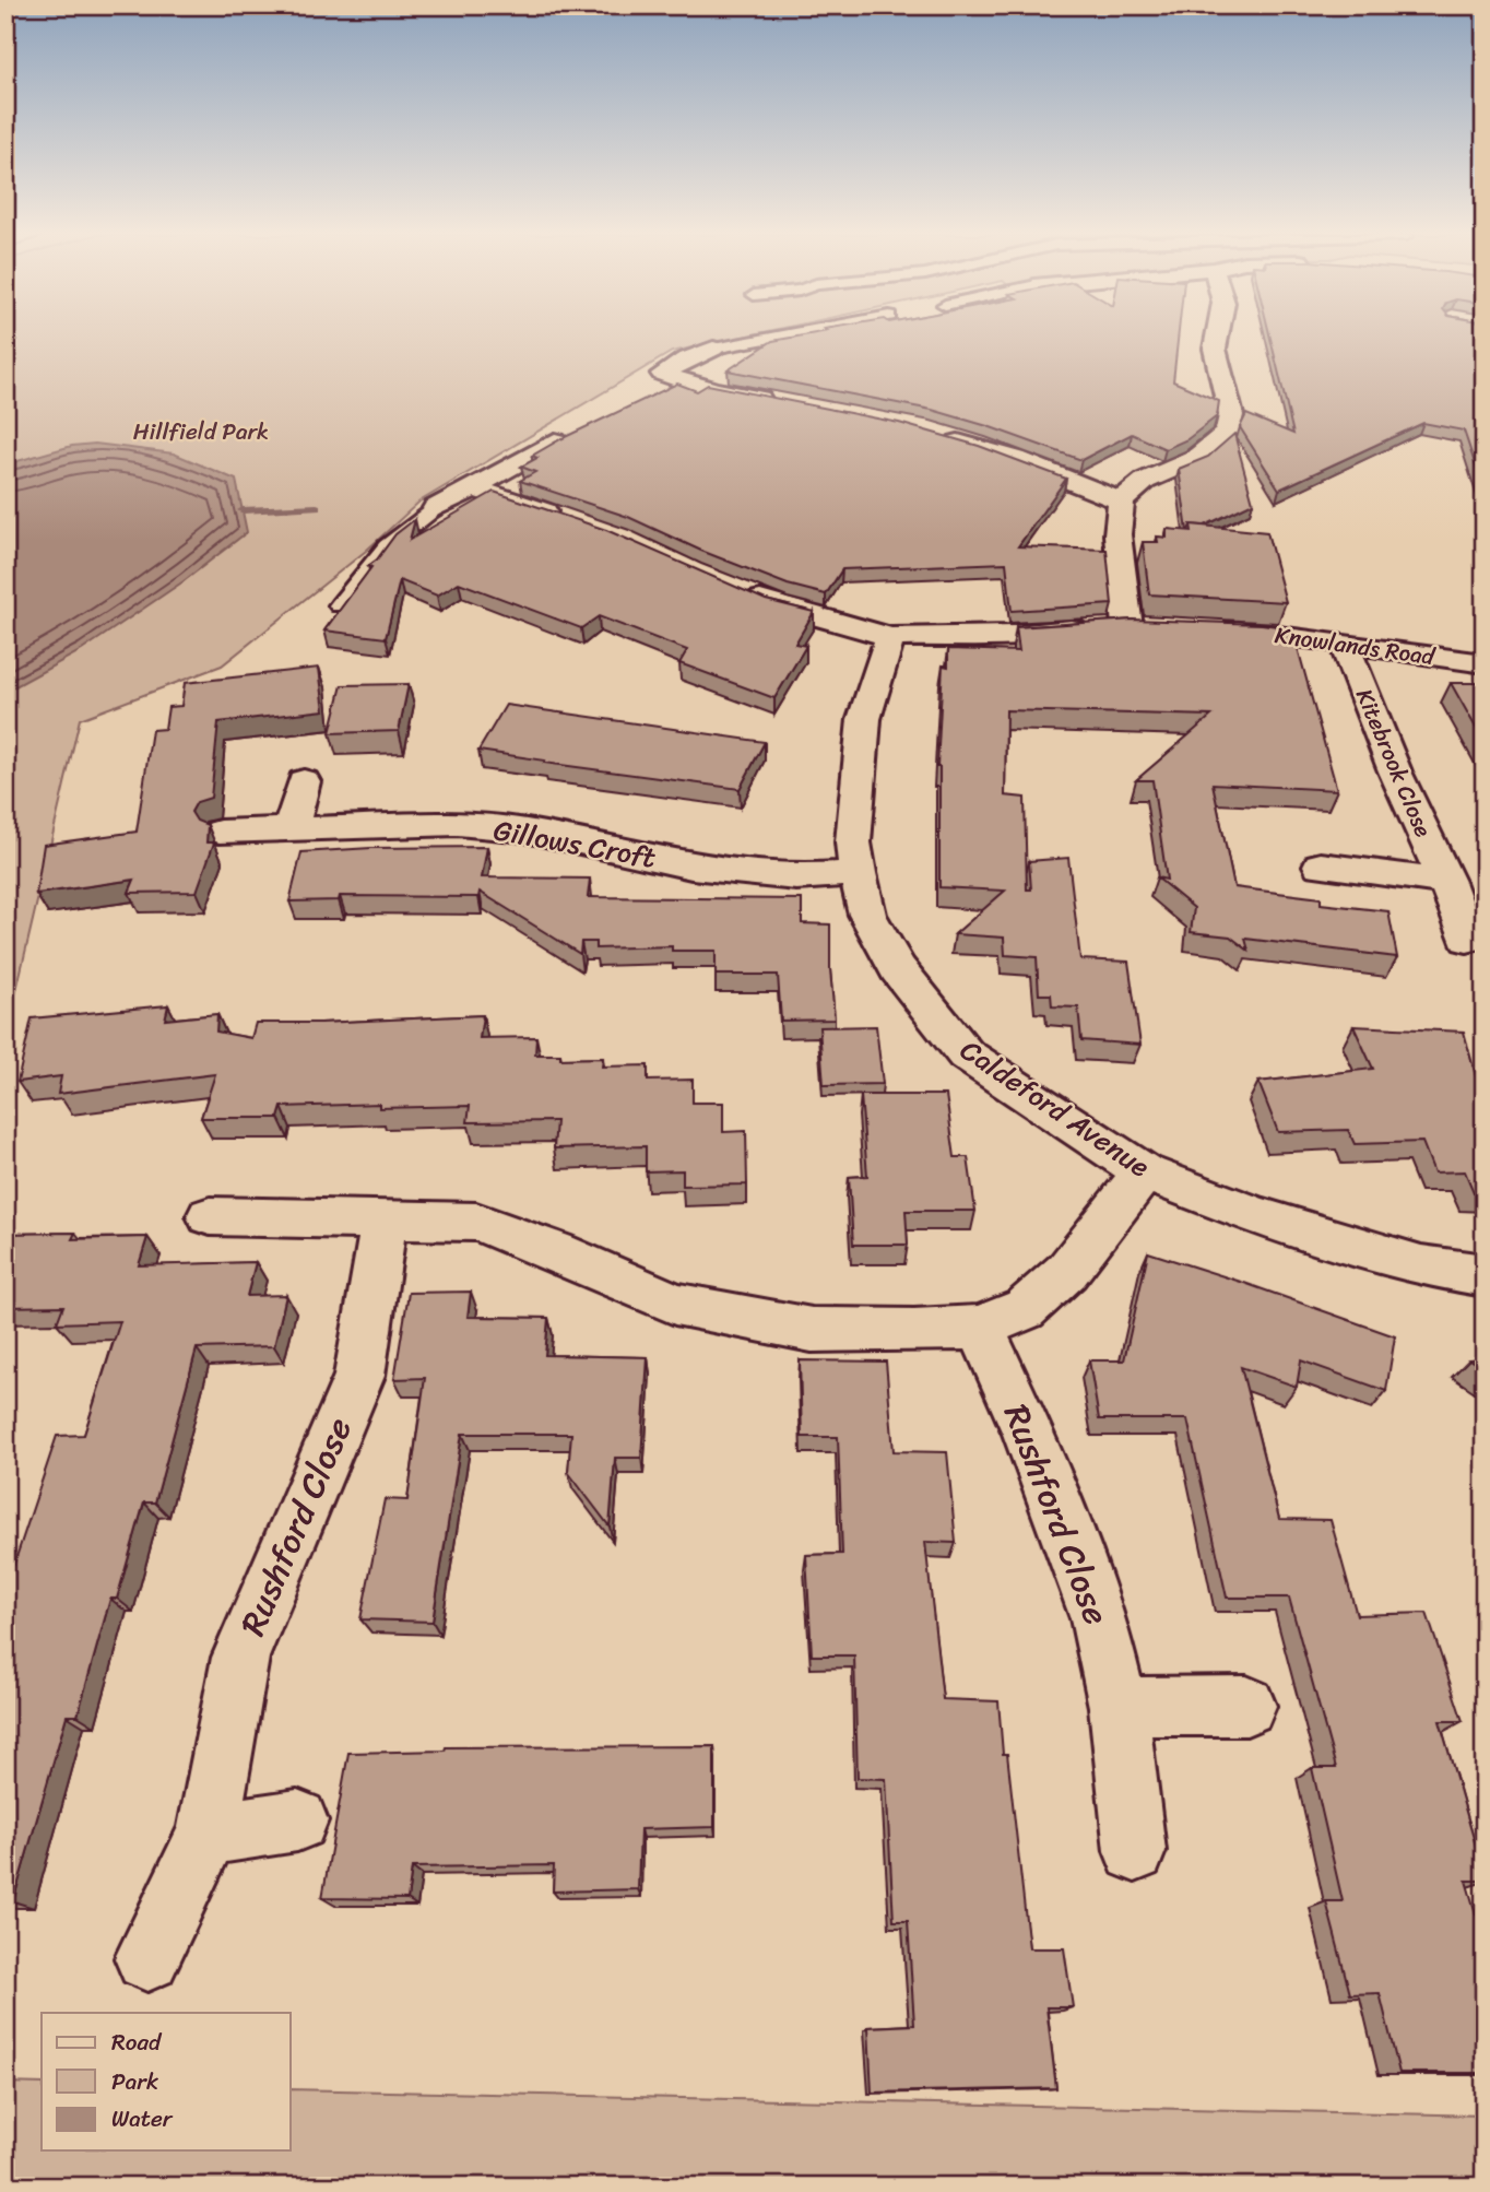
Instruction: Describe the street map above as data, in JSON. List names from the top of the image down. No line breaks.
{"streets":{"street":["Knowlands Road","Kitebrook Close","Gillows Croft","Caldeford Avenue","Rushford Close"]},"crossings":[["Knowlands Road","Kitebrook Close"],["Gillows Croft","Caldeford Avenue"]],"parks":["Hillfield Park"],"legend":["Road","Park","Water"]}
